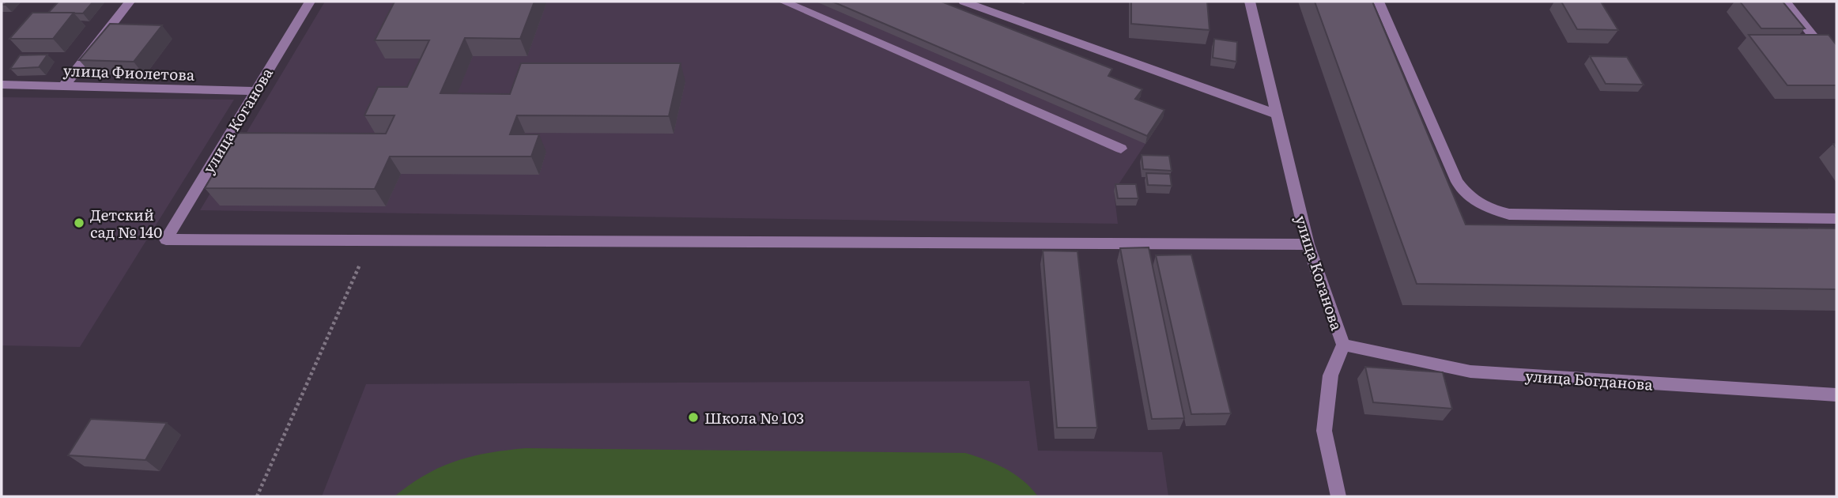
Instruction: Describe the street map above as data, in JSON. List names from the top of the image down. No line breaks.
{"streets":{"street":["улица Фиолетова","улица Коганова","улица Богданова"]},"crossings":[["улица Фиолетова","улица Коганова"],["улица Коганова","улица Богданова"]],"places":["Детский сад № 140","Школа № 103"]}
